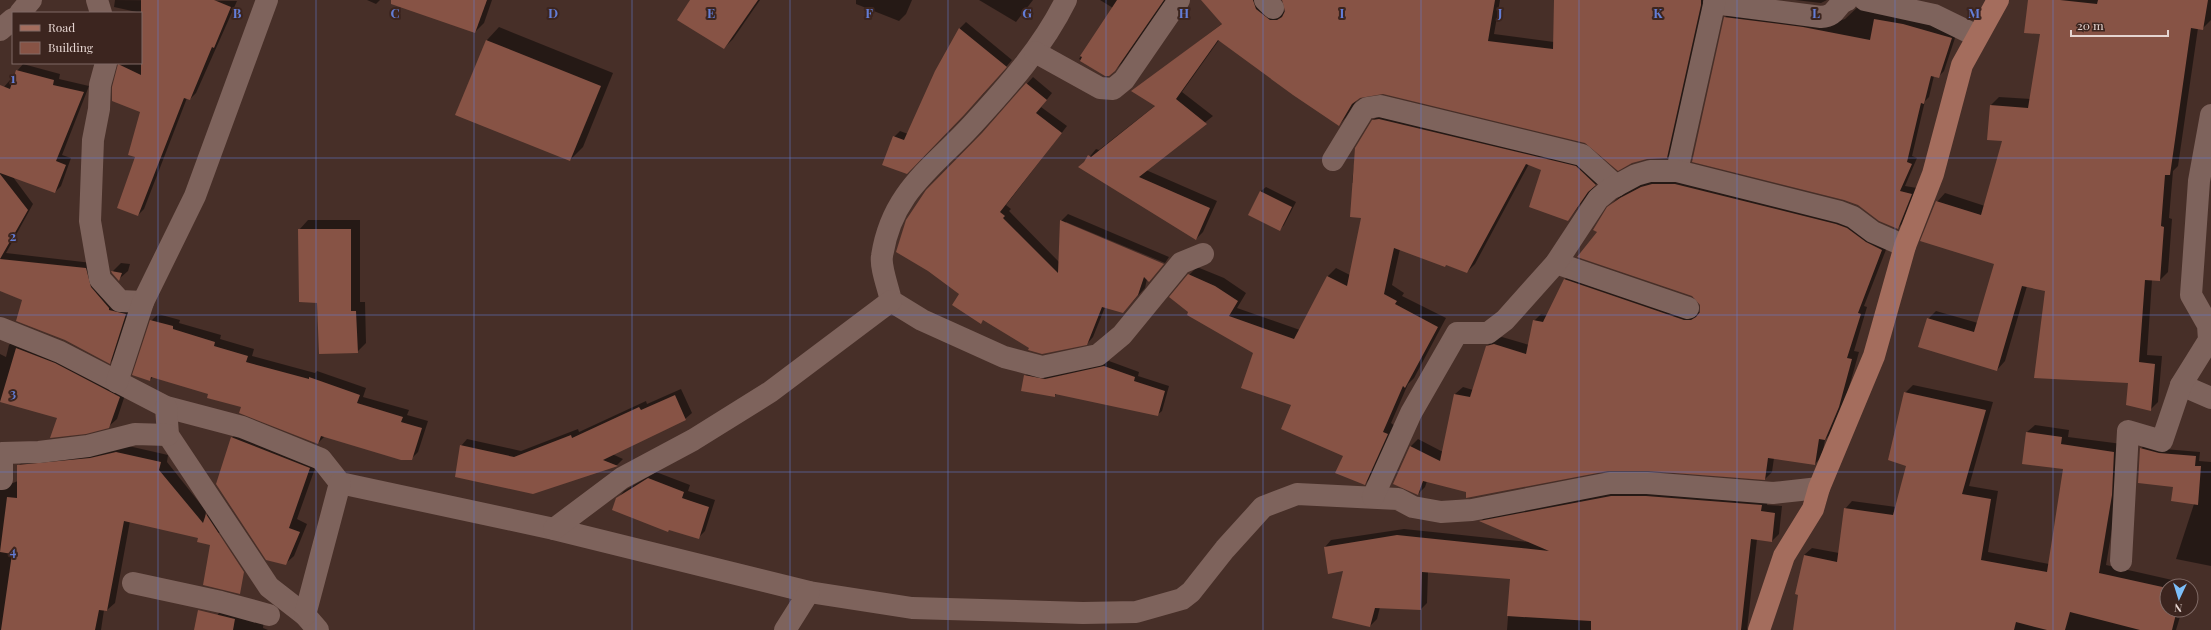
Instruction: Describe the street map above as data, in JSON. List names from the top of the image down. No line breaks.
{"legend":["Road","Building"],"scale_bar":"20 m","north":"bottom","grid":{"columns":["B","C","D","E","F","G","H","I","J","K","L","M"],"rows":["1","2","3","4"]}}
